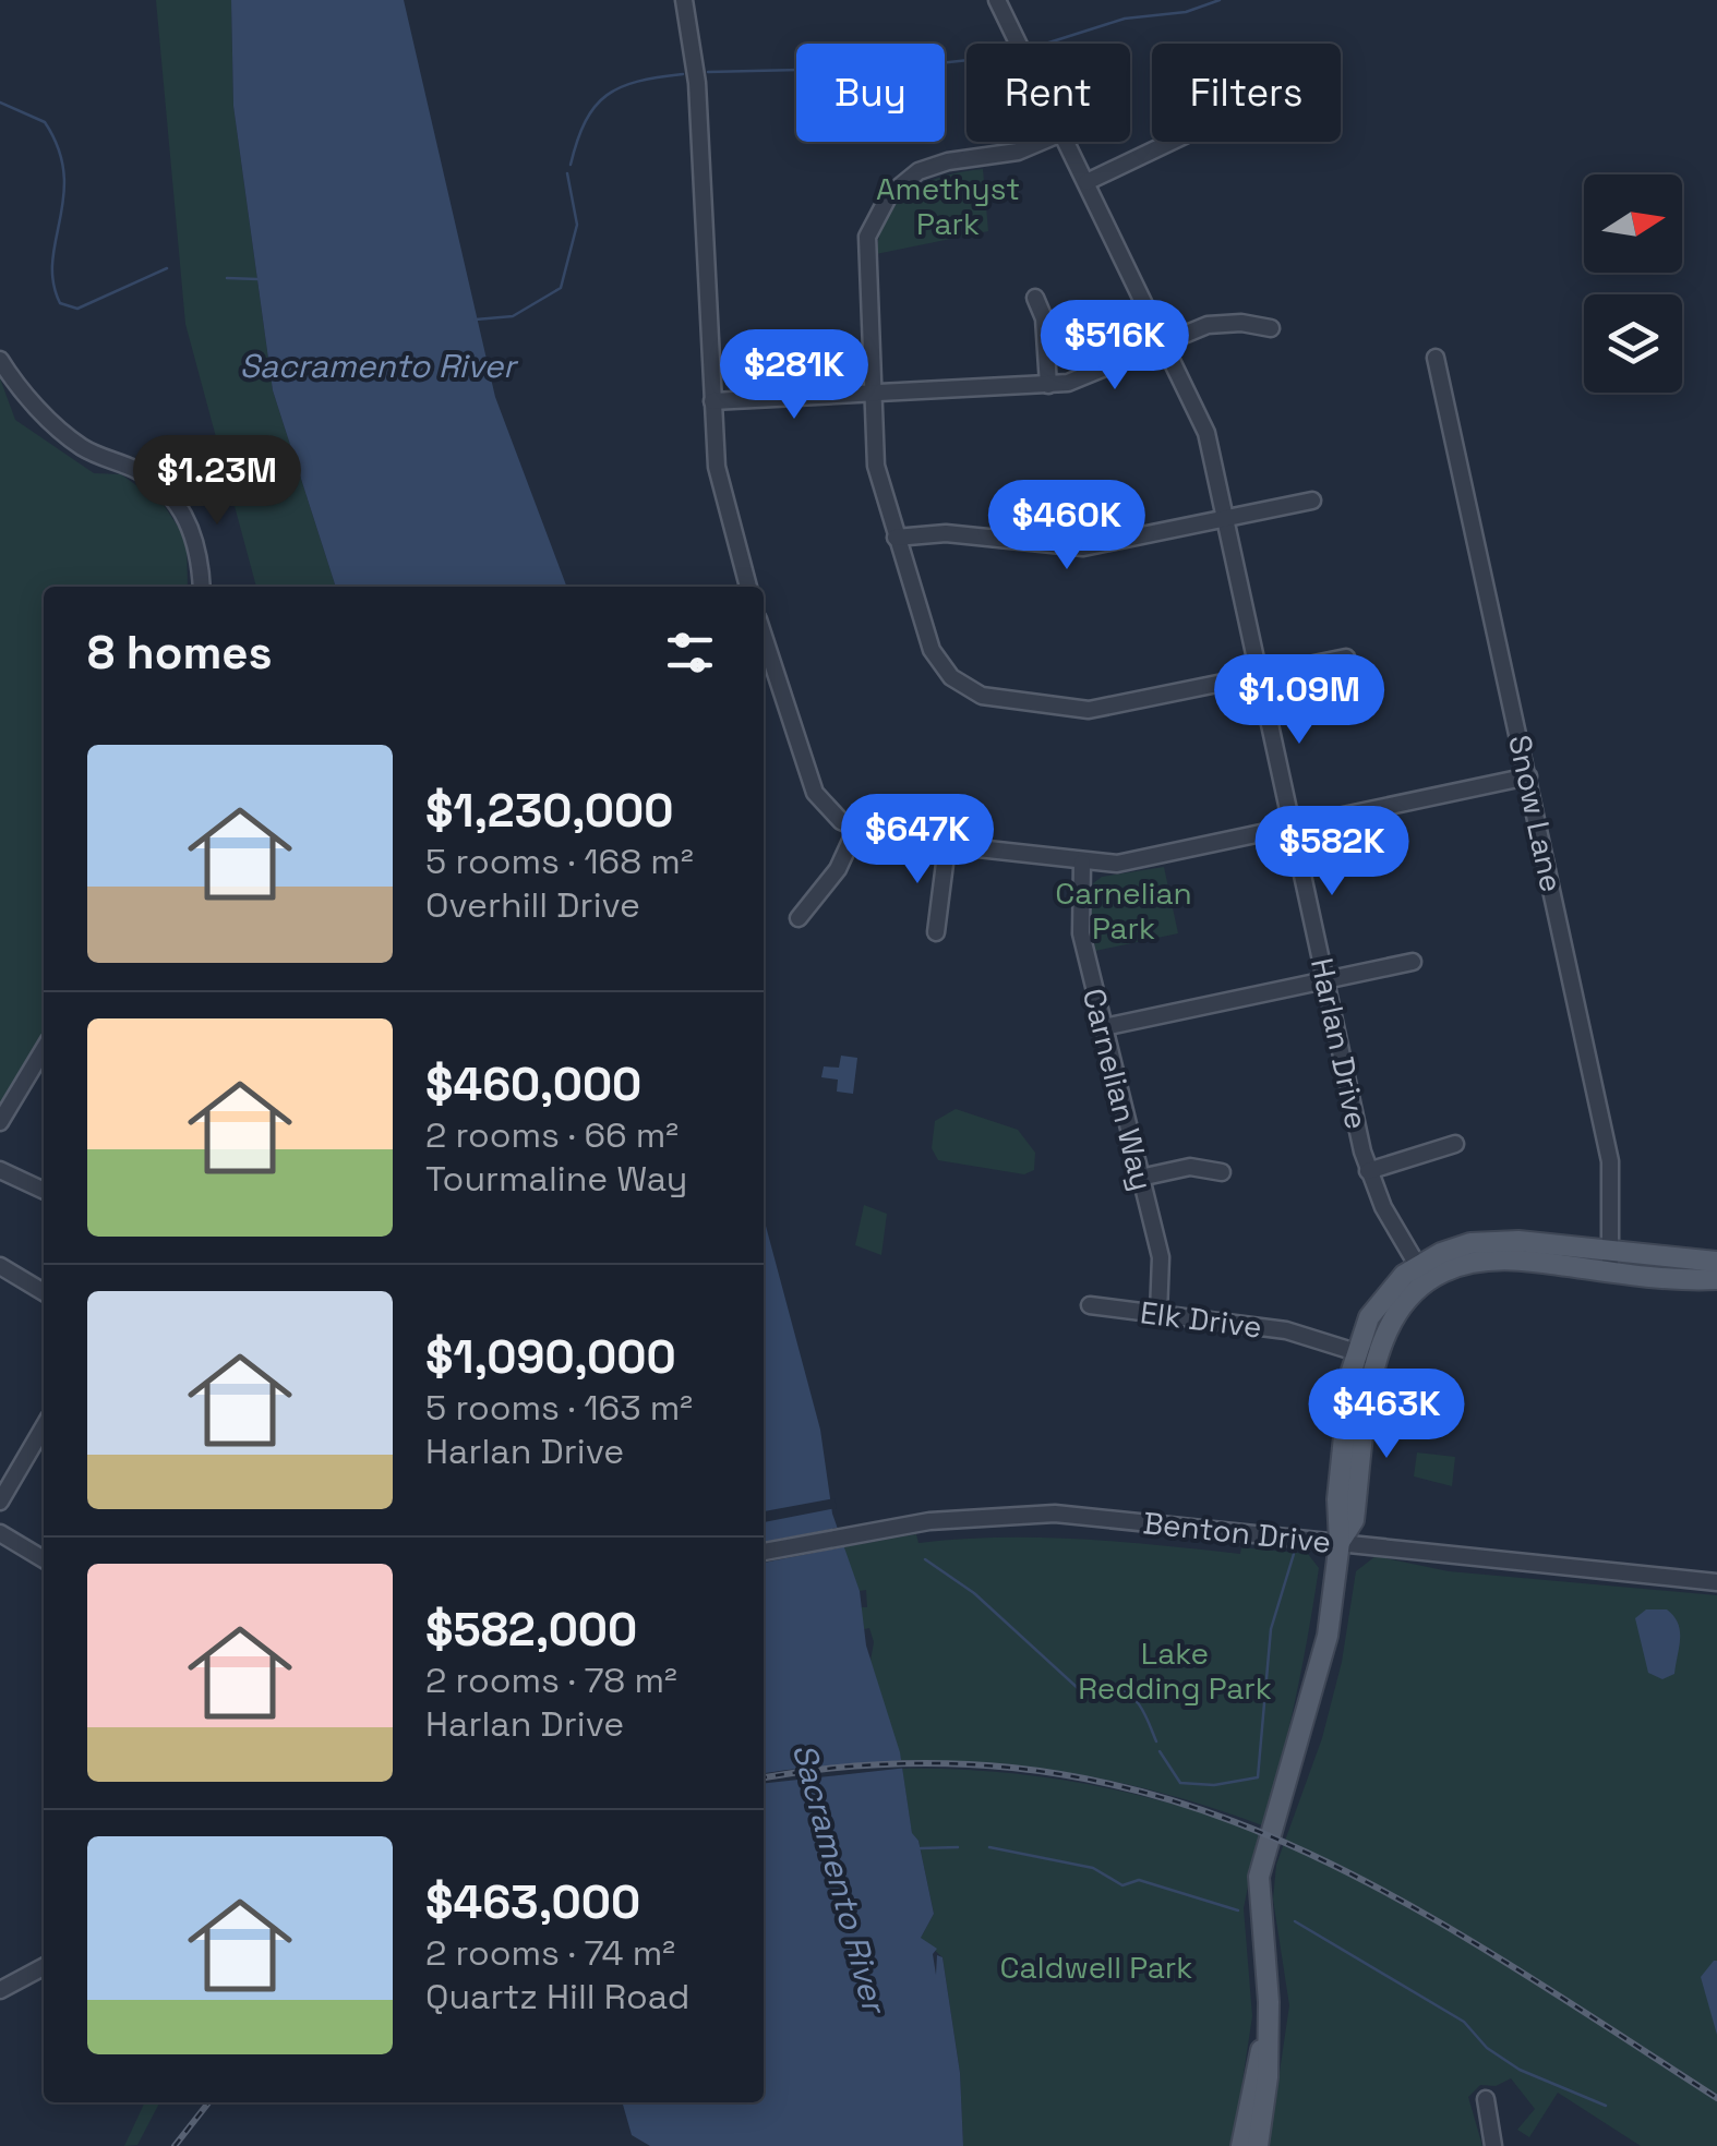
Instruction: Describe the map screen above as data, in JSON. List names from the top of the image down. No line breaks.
{"streets":{"street":["Snow Lane","Harlan Drive","Carnelian Way","Elk Drive","Benton Drive"]},"crossings":[["Carnelian Way","Elk Drive"]],"water":["Sacramento River"],"parks":["Amethyst Park","Carnelian Park","Lake Redding Park","Caldwell Park"],"north":"right","page":{"chip":["Buy","Rent","Filters"],"price":["$516K","$281K","$1.23M","$460K","$1.09M","$647K","$582K","$463K"],"heading":"8 homes","list":[{"name":"$1,230,000","note":"5 rooms · 168 m² · Overhill Drive"},{"name":"$460,000","note":"2 rooms · 66 m² · Tourmaline Way"},{"name":"$1,090,000","note":"5 rooms · 163 m² · Harlan Drive"},{"name":"$582,000","note":"2 rooms · 78 m² · Harlan Drive"},{"name":"$463,000","note":"2 rooms · 74 m² · Quartz Hill Road"}]}}
